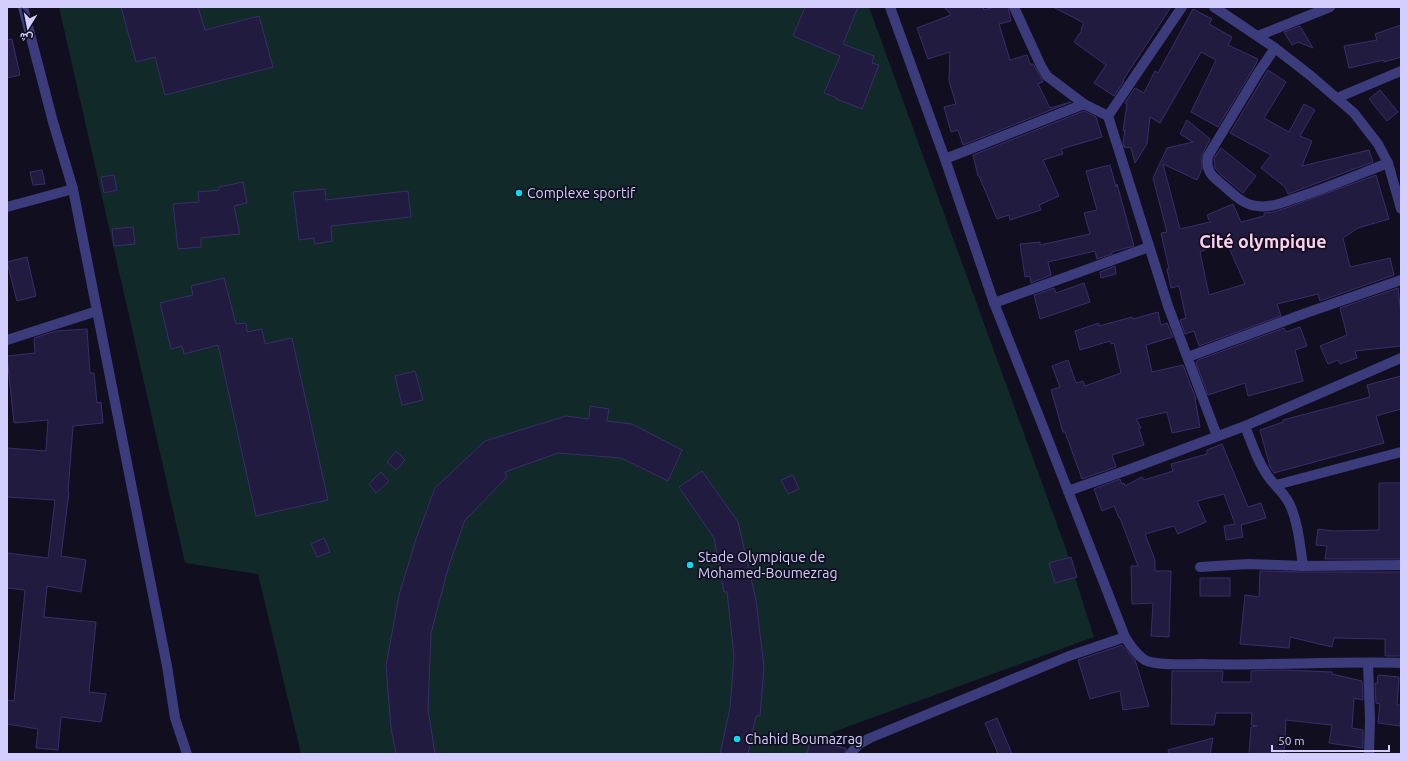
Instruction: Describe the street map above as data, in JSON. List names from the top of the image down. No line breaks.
{"districts":["Cité olympique"],"places":["Complexe sportif","Stade Olympique de Mohamed-Boumezrag","Chahid Boumazrag"],"scale_bar":"50 m","north":"bottom"}
